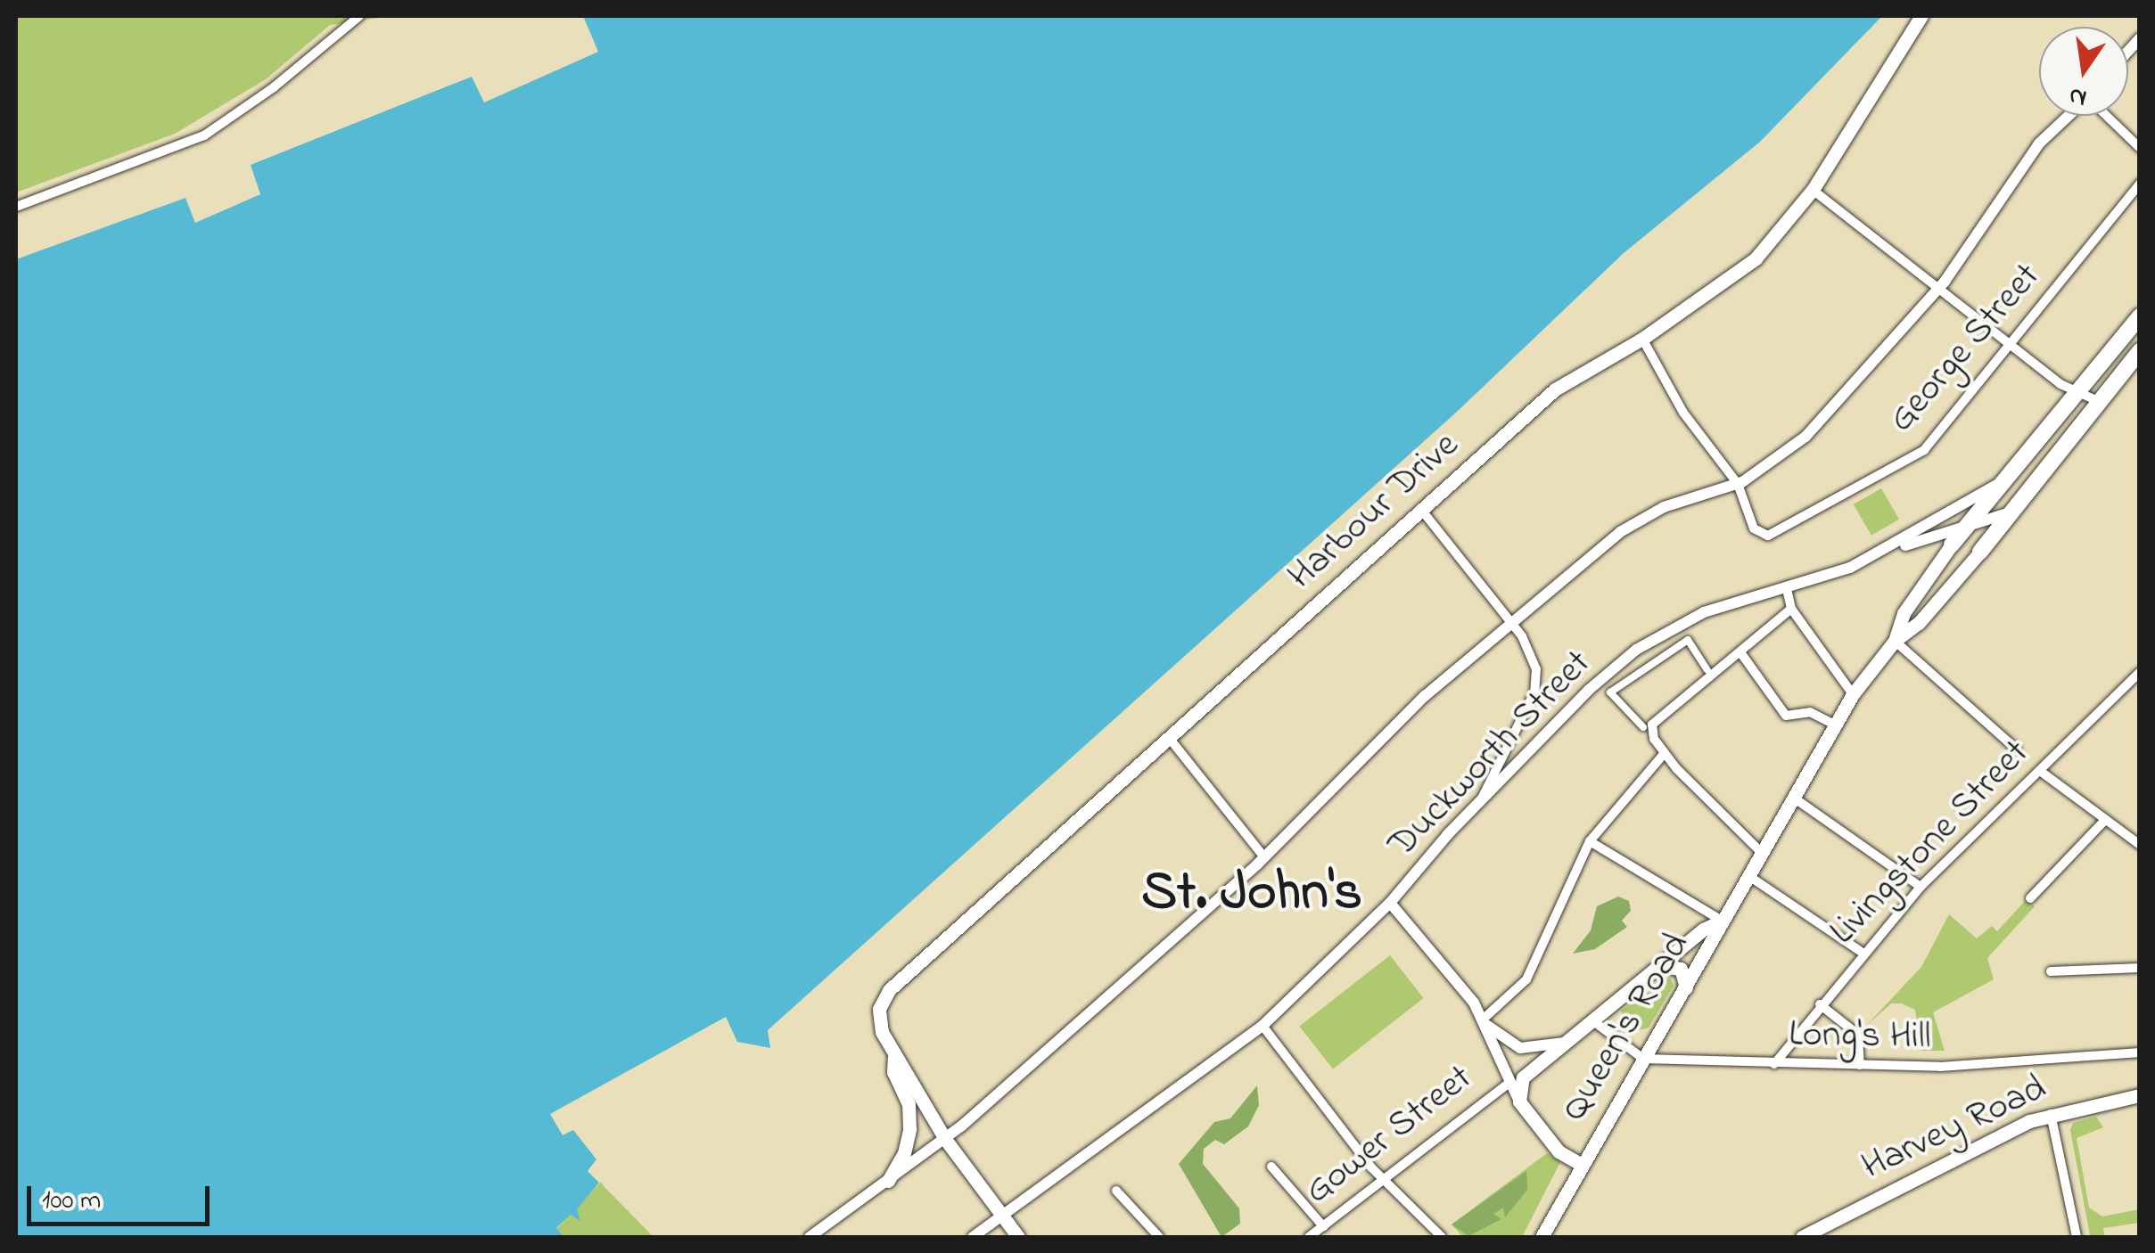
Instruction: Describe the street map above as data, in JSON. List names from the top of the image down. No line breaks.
{"streets":{"main road":["Harbour Drive","Queen's Road","Harvey Road","Gower Street"],"street":["George Street","Duckworth Street","Livingstone Street","Long's Hill"]},"crossings":[["Livingstone Street","Long's Hill"],["Queen's Road","Long's Hill"],["Queen's Road","Gower Street"]],"districts":["St. John's"],"scale_bar":"100 m","north":"bottom"}
